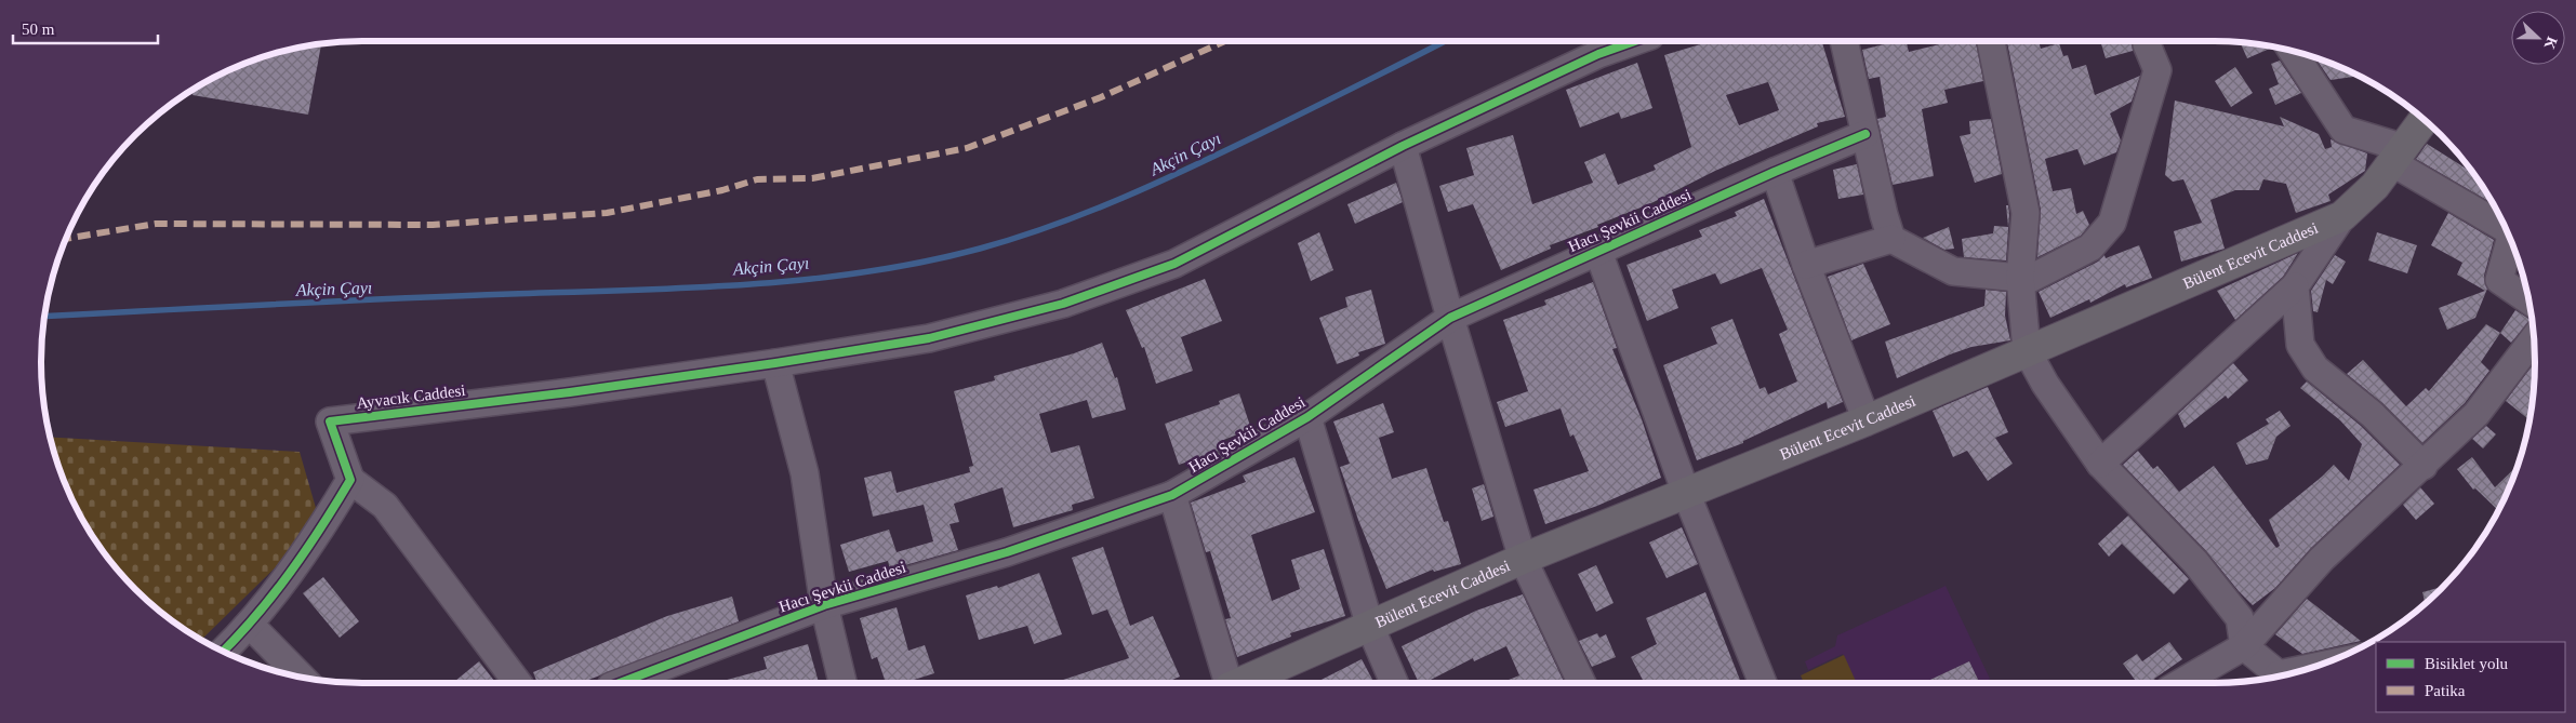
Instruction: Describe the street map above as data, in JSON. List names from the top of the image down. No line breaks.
{"streets":{"main road":["Bülent Ecevit Caddesi"],"street":["Hacı Şevkii Caddesi","Ayvacık Caddesi"]},"water":["Akçin Çayı"],"legend":["Bisiklet yolu","Patika"],"scale_bar":"50 m","north":"right"}
